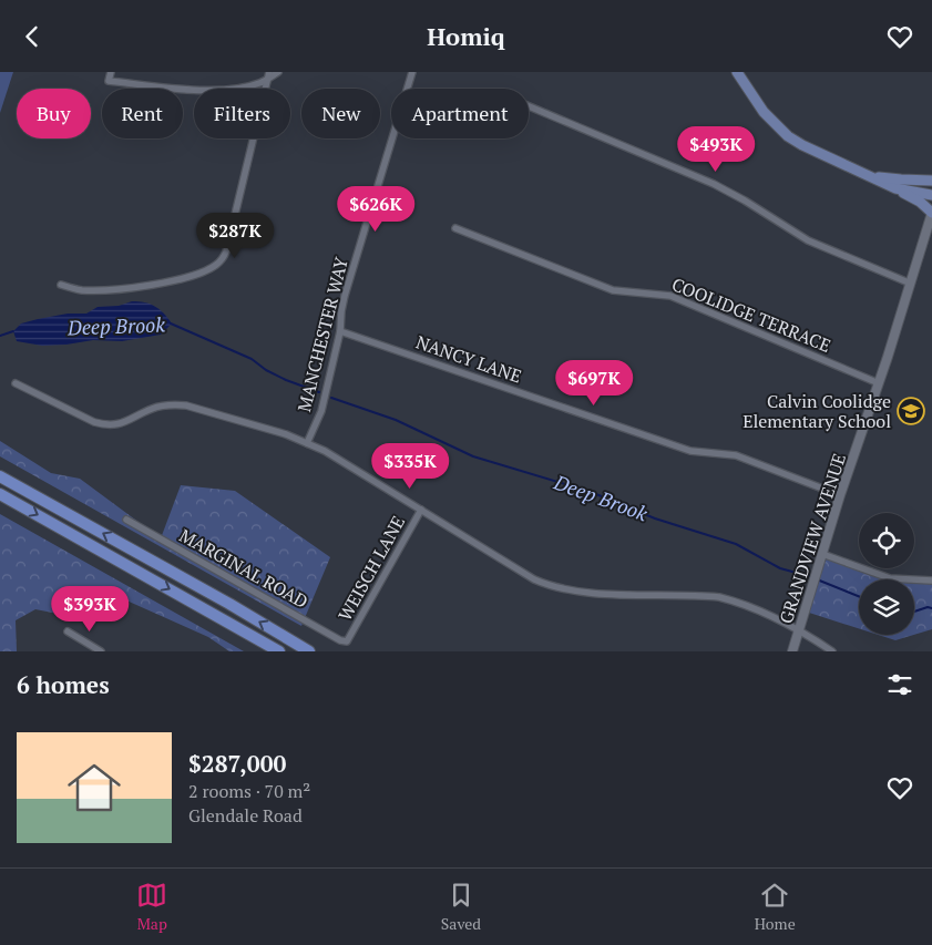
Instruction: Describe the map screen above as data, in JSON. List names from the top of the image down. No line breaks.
{"streets":{"street":["COOLIDGE TERRACE","MANCHESTER WAY","NANCY LANE","GRANDVIEW AVENUE","MARGINAL ROAD","WEISCH LANE"]},"crossings":[["COOLIDGE TERRACE","GRANDVIEW AVENUE"],["MANCHESTER WAY","NANCY LANE"],["NANCY LANE","GRANDVIEW AVENUE"],["MARGINAL ROAD","WEISCH LANE"]],"water":["Deep Brook"],"places":{"school or university":["Calvin Coolidge Elementary School"]},"page":{"header":"Homiq","chip":["Buy","Rent","Filters","New","Apartment"],"price":["$493K","$626K","$287K","$697K","$335K","$393K"],"heading":"6 homes","list":[{"name":"$287,000","note":"2 rooms · 70 m² · Glendale Road"}],"tabs":["Map","Saved","Home"]}}
